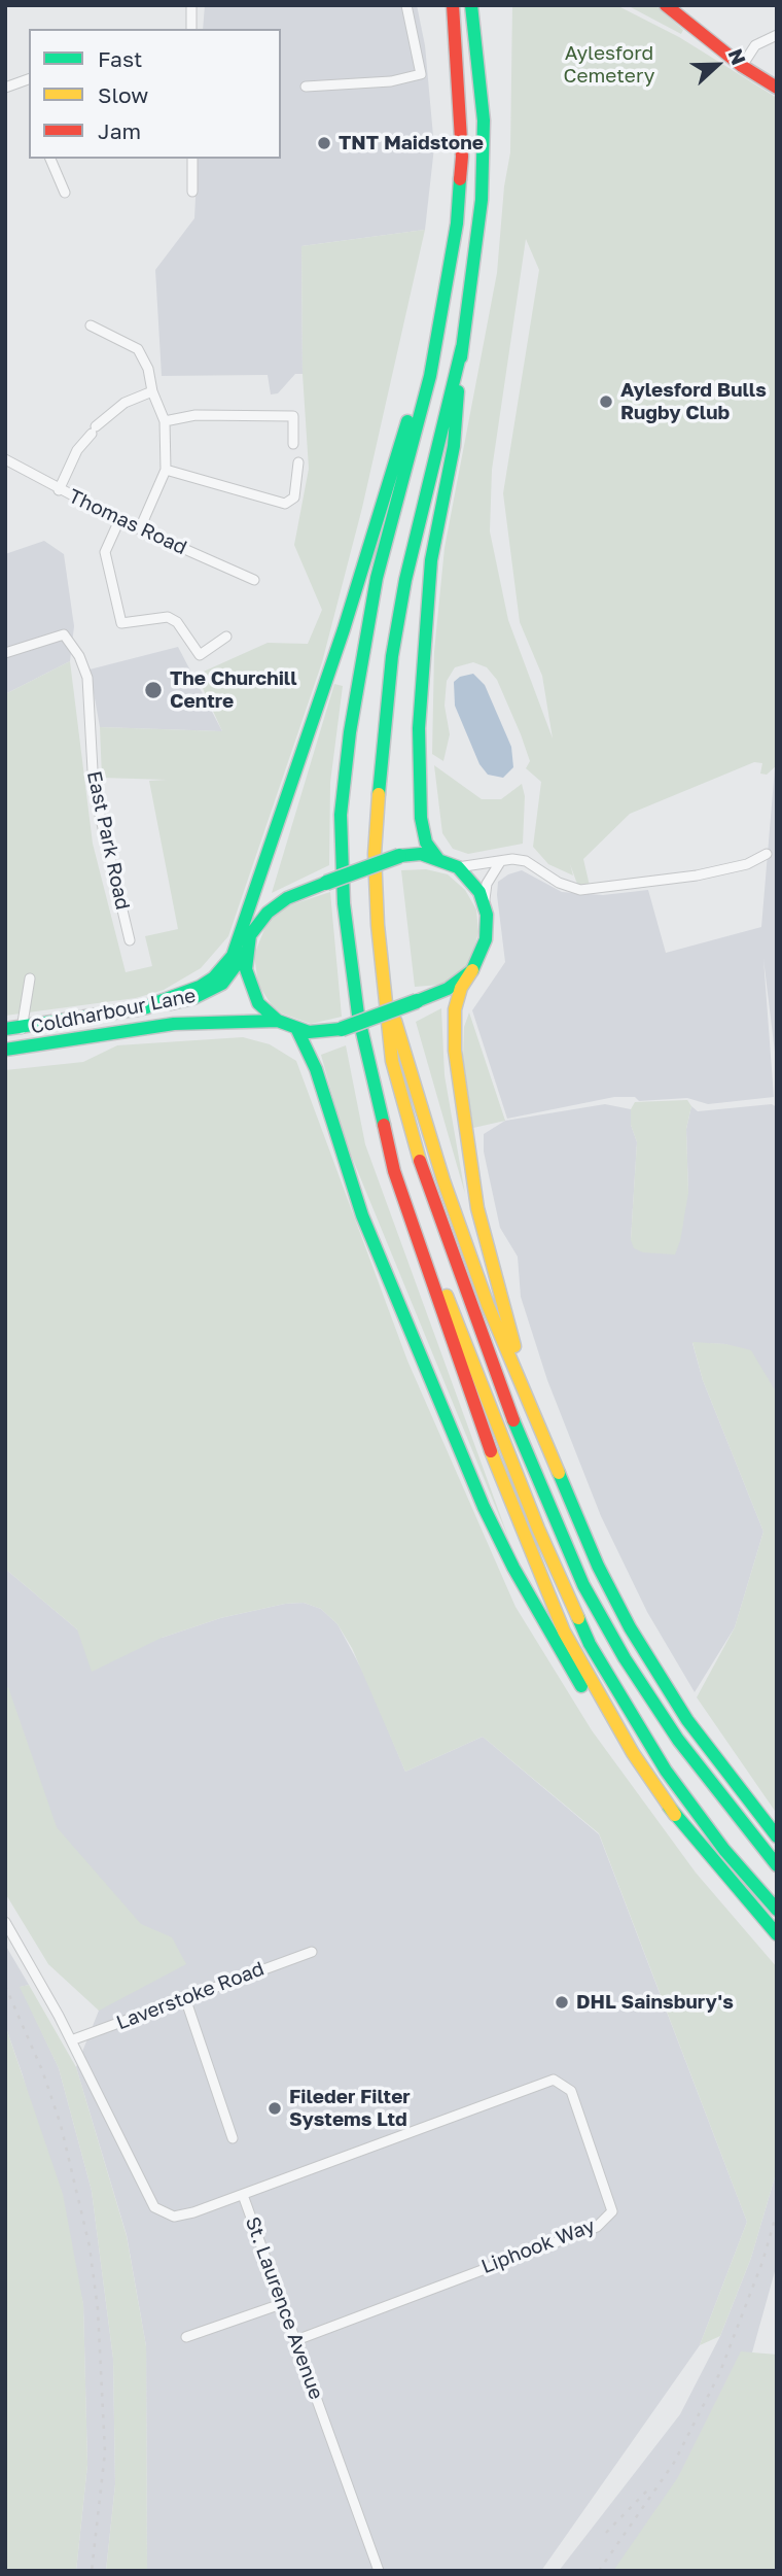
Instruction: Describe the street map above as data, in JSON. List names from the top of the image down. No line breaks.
{"streets":{"main road":["Coldharbour Lane"],"street":["Thomas Road","East Park Road","Laverstoke Road","Liphook Way","St. Laurence Avenue"]},"crossings":[["Laverstoke Road","St. Laurence Avenue"],["Liphook Way","St. Laurence Avenue"]],"parks":["Aylesford Cemetery"],"places":["TNT Maidstone","Aylesford Bulls Rugby Club","The Churchill Centre","DHL Sainsbury's","Fileder Filter Systems Ltd"],"legend":["Fast","Slow","Jam"],"north":"right"}
